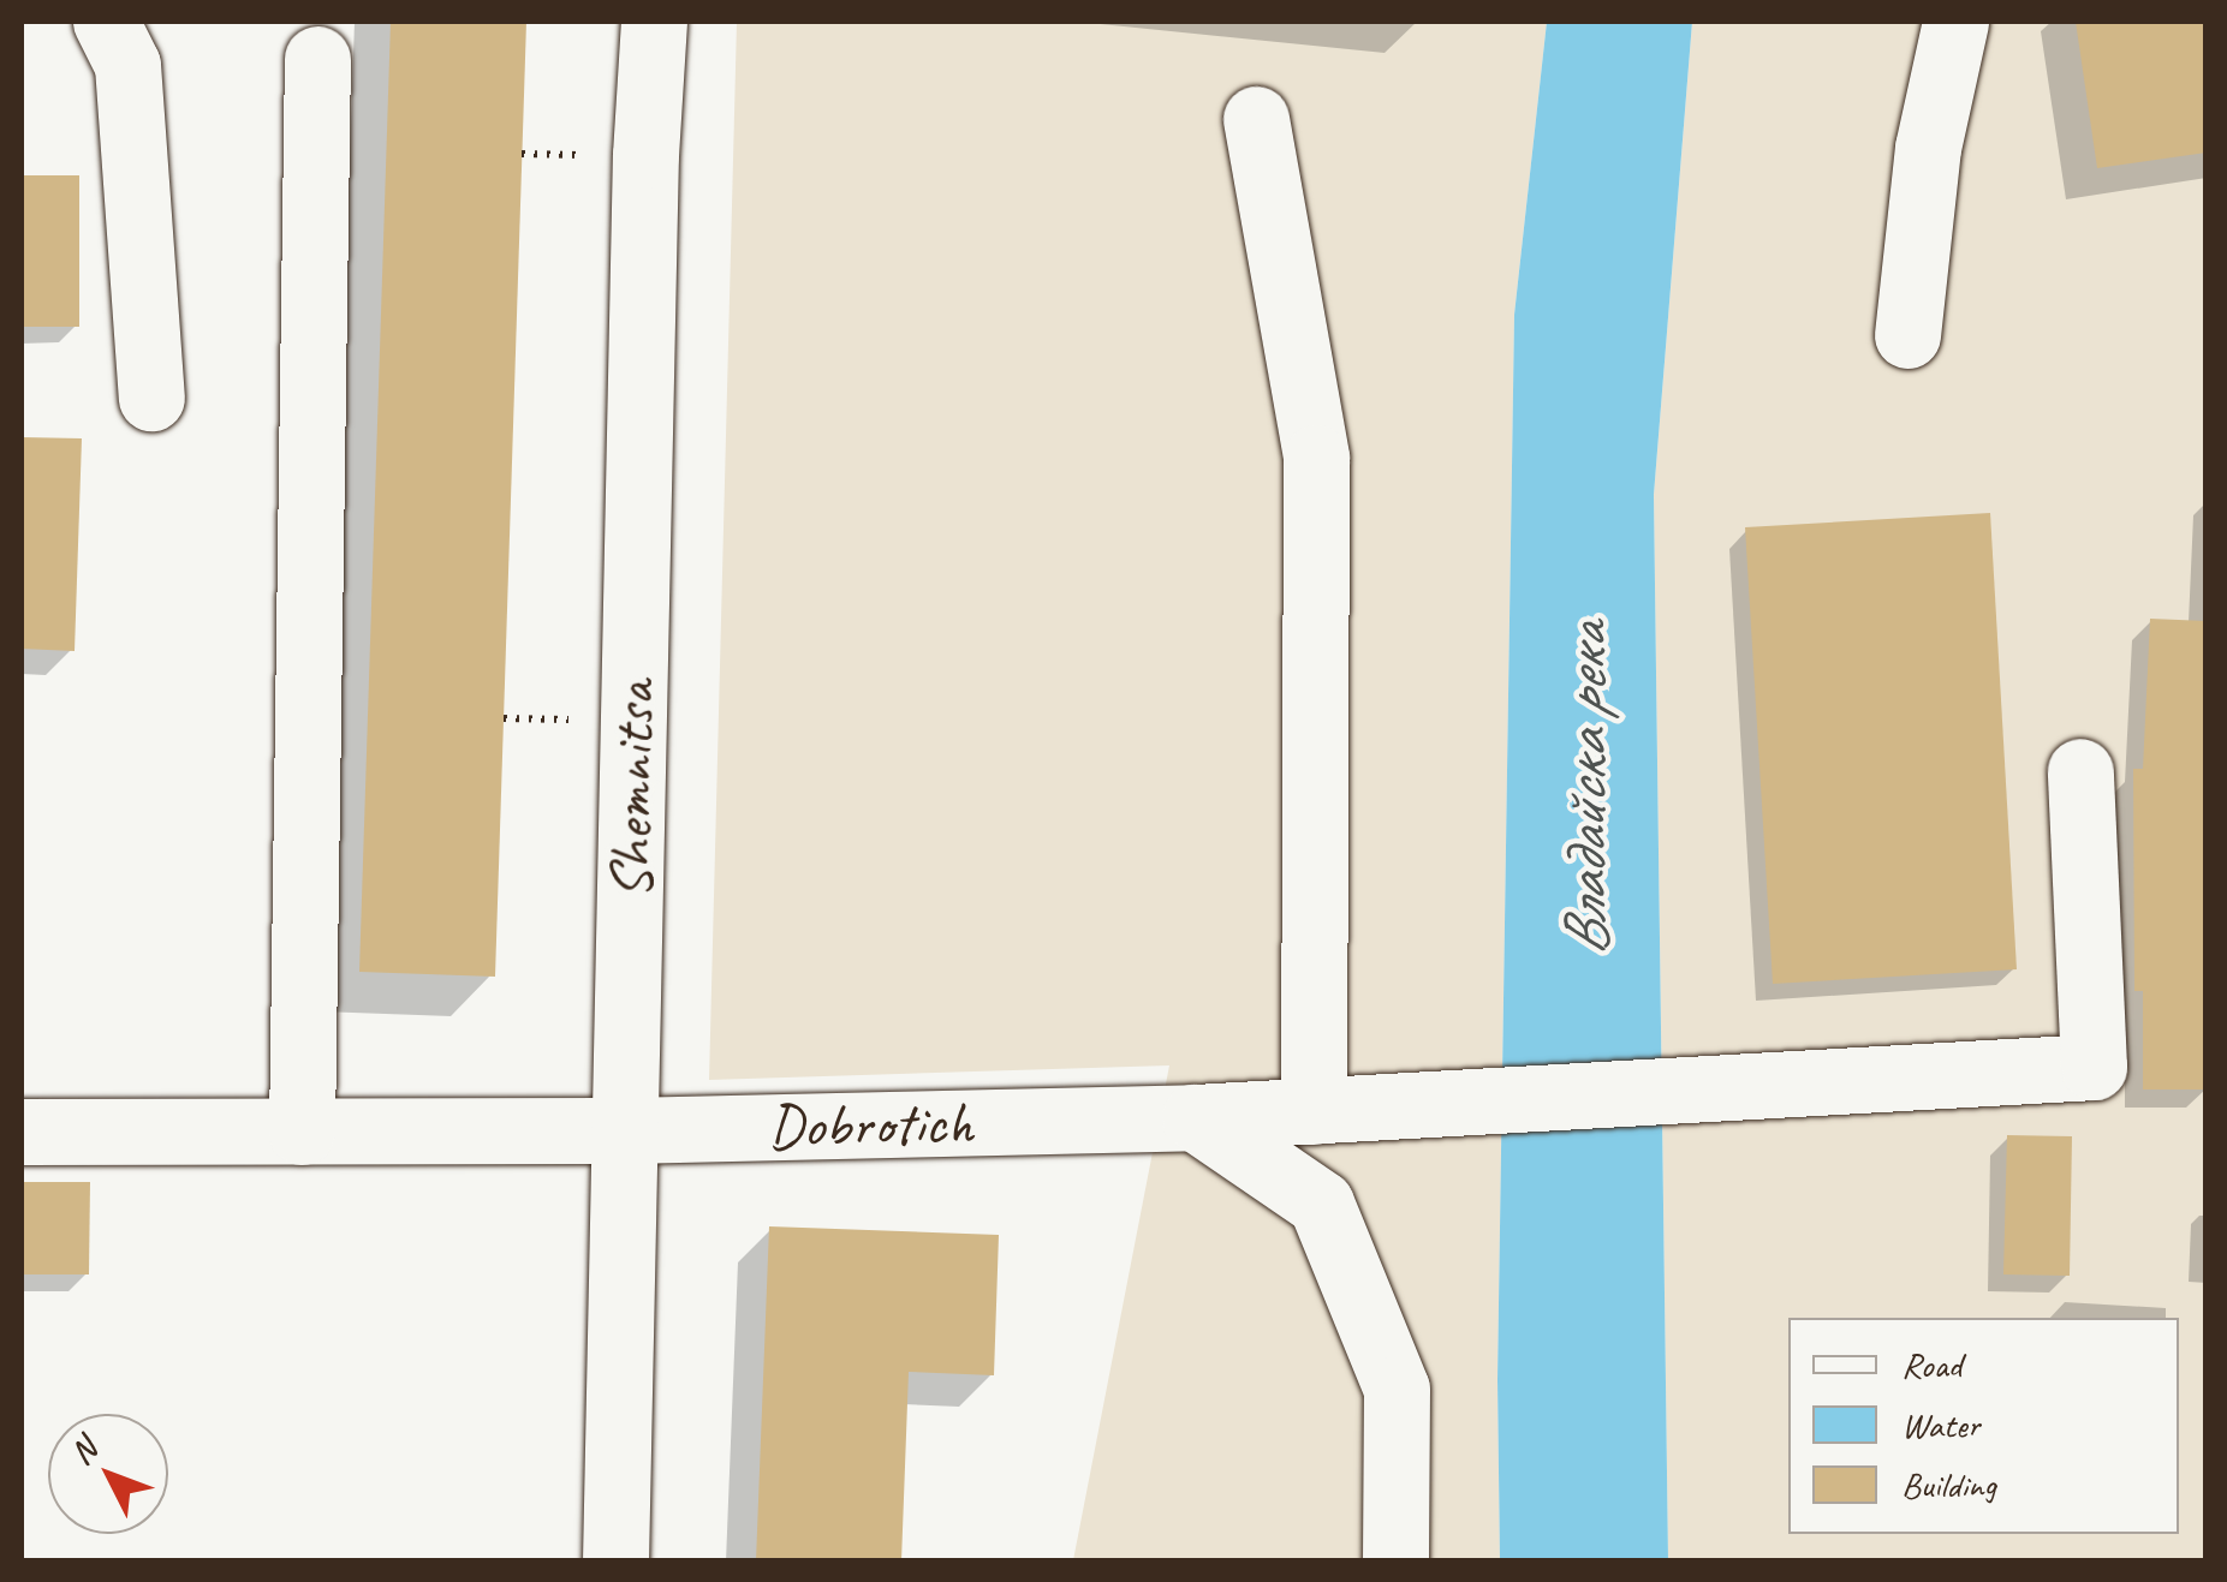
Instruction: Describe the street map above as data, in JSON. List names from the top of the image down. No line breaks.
{"streets":{"street":["Shemnitsa","Dobrotich"]},"crossings":[["Shemnitsa","Dobrotich"]],"water":["Владайска река"],"legend":["Road","Water","Building"],"north":"top left"}
